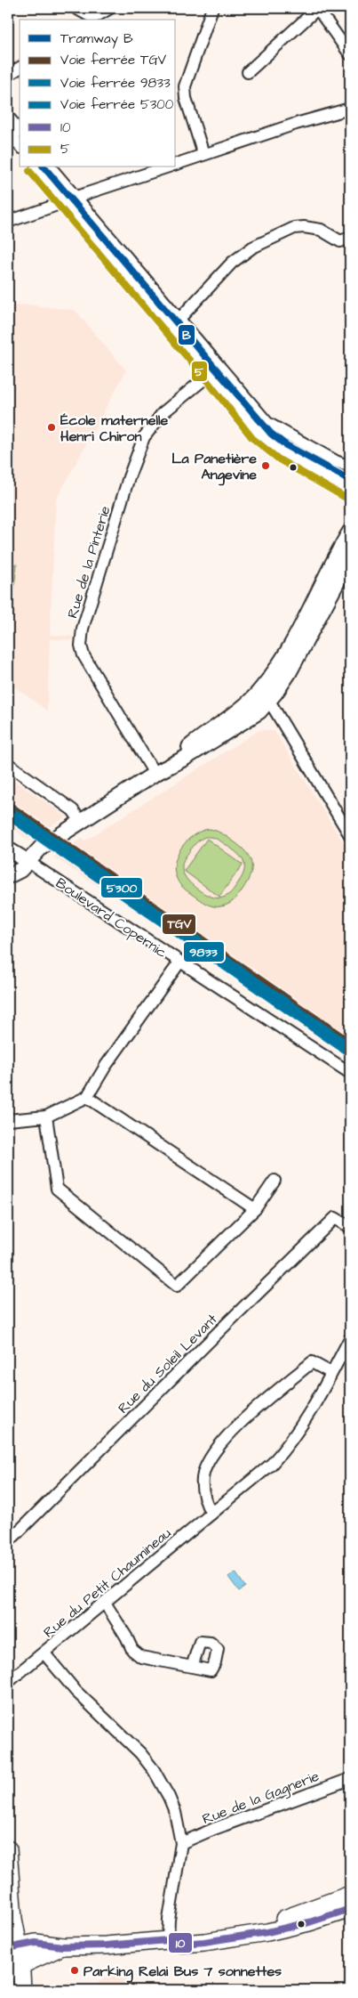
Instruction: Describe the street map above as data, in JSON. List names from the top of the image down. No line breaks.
{"streets":{"street":["Rue de la Pinterie","Boulevard Copernic","Rue du Soleil Levant","Rue du Petit Chaumineau","Rue de la Gagnerie"]},"crossings":[["Rue du Petit Chaumineau","Rue de la Gagnerie"]],"places":["École maternelle Henri Chiron","La Panetière Angevine","Parking Relai Bus 7 sonnettes"],"lines":["tram line B","transit line 5","rail line TGV","rail line 5300","rail line 9833","transit line 10"],"legend":["Tramway B","Voie ferrée TGV","Voie ferrée 9833","Voie ferrée 5300","10","5"]}
